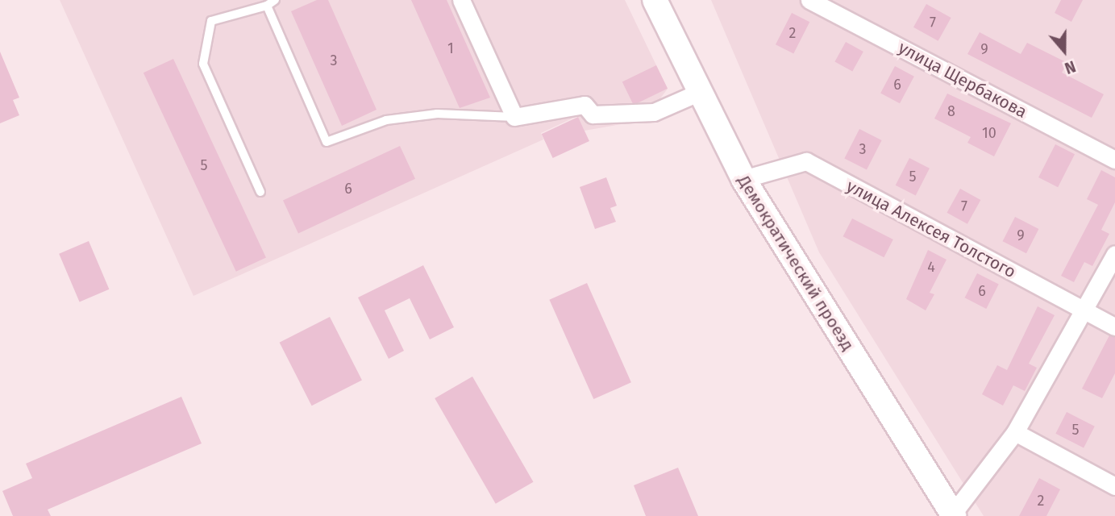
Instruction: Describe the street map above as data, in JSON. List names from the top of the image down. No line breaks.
{"streets":{"main road":["Демократический проезд"],"street":["улица Щербакова","улица Алексея Толстого"]},"crossings":[["улица Алексея Толстого","Демократический проезд"]],"house_numbers":["7","2","1","9","3","6","8","10","3","5","5","6","7","9","4","6","5","2"],"north":"bottom"}
